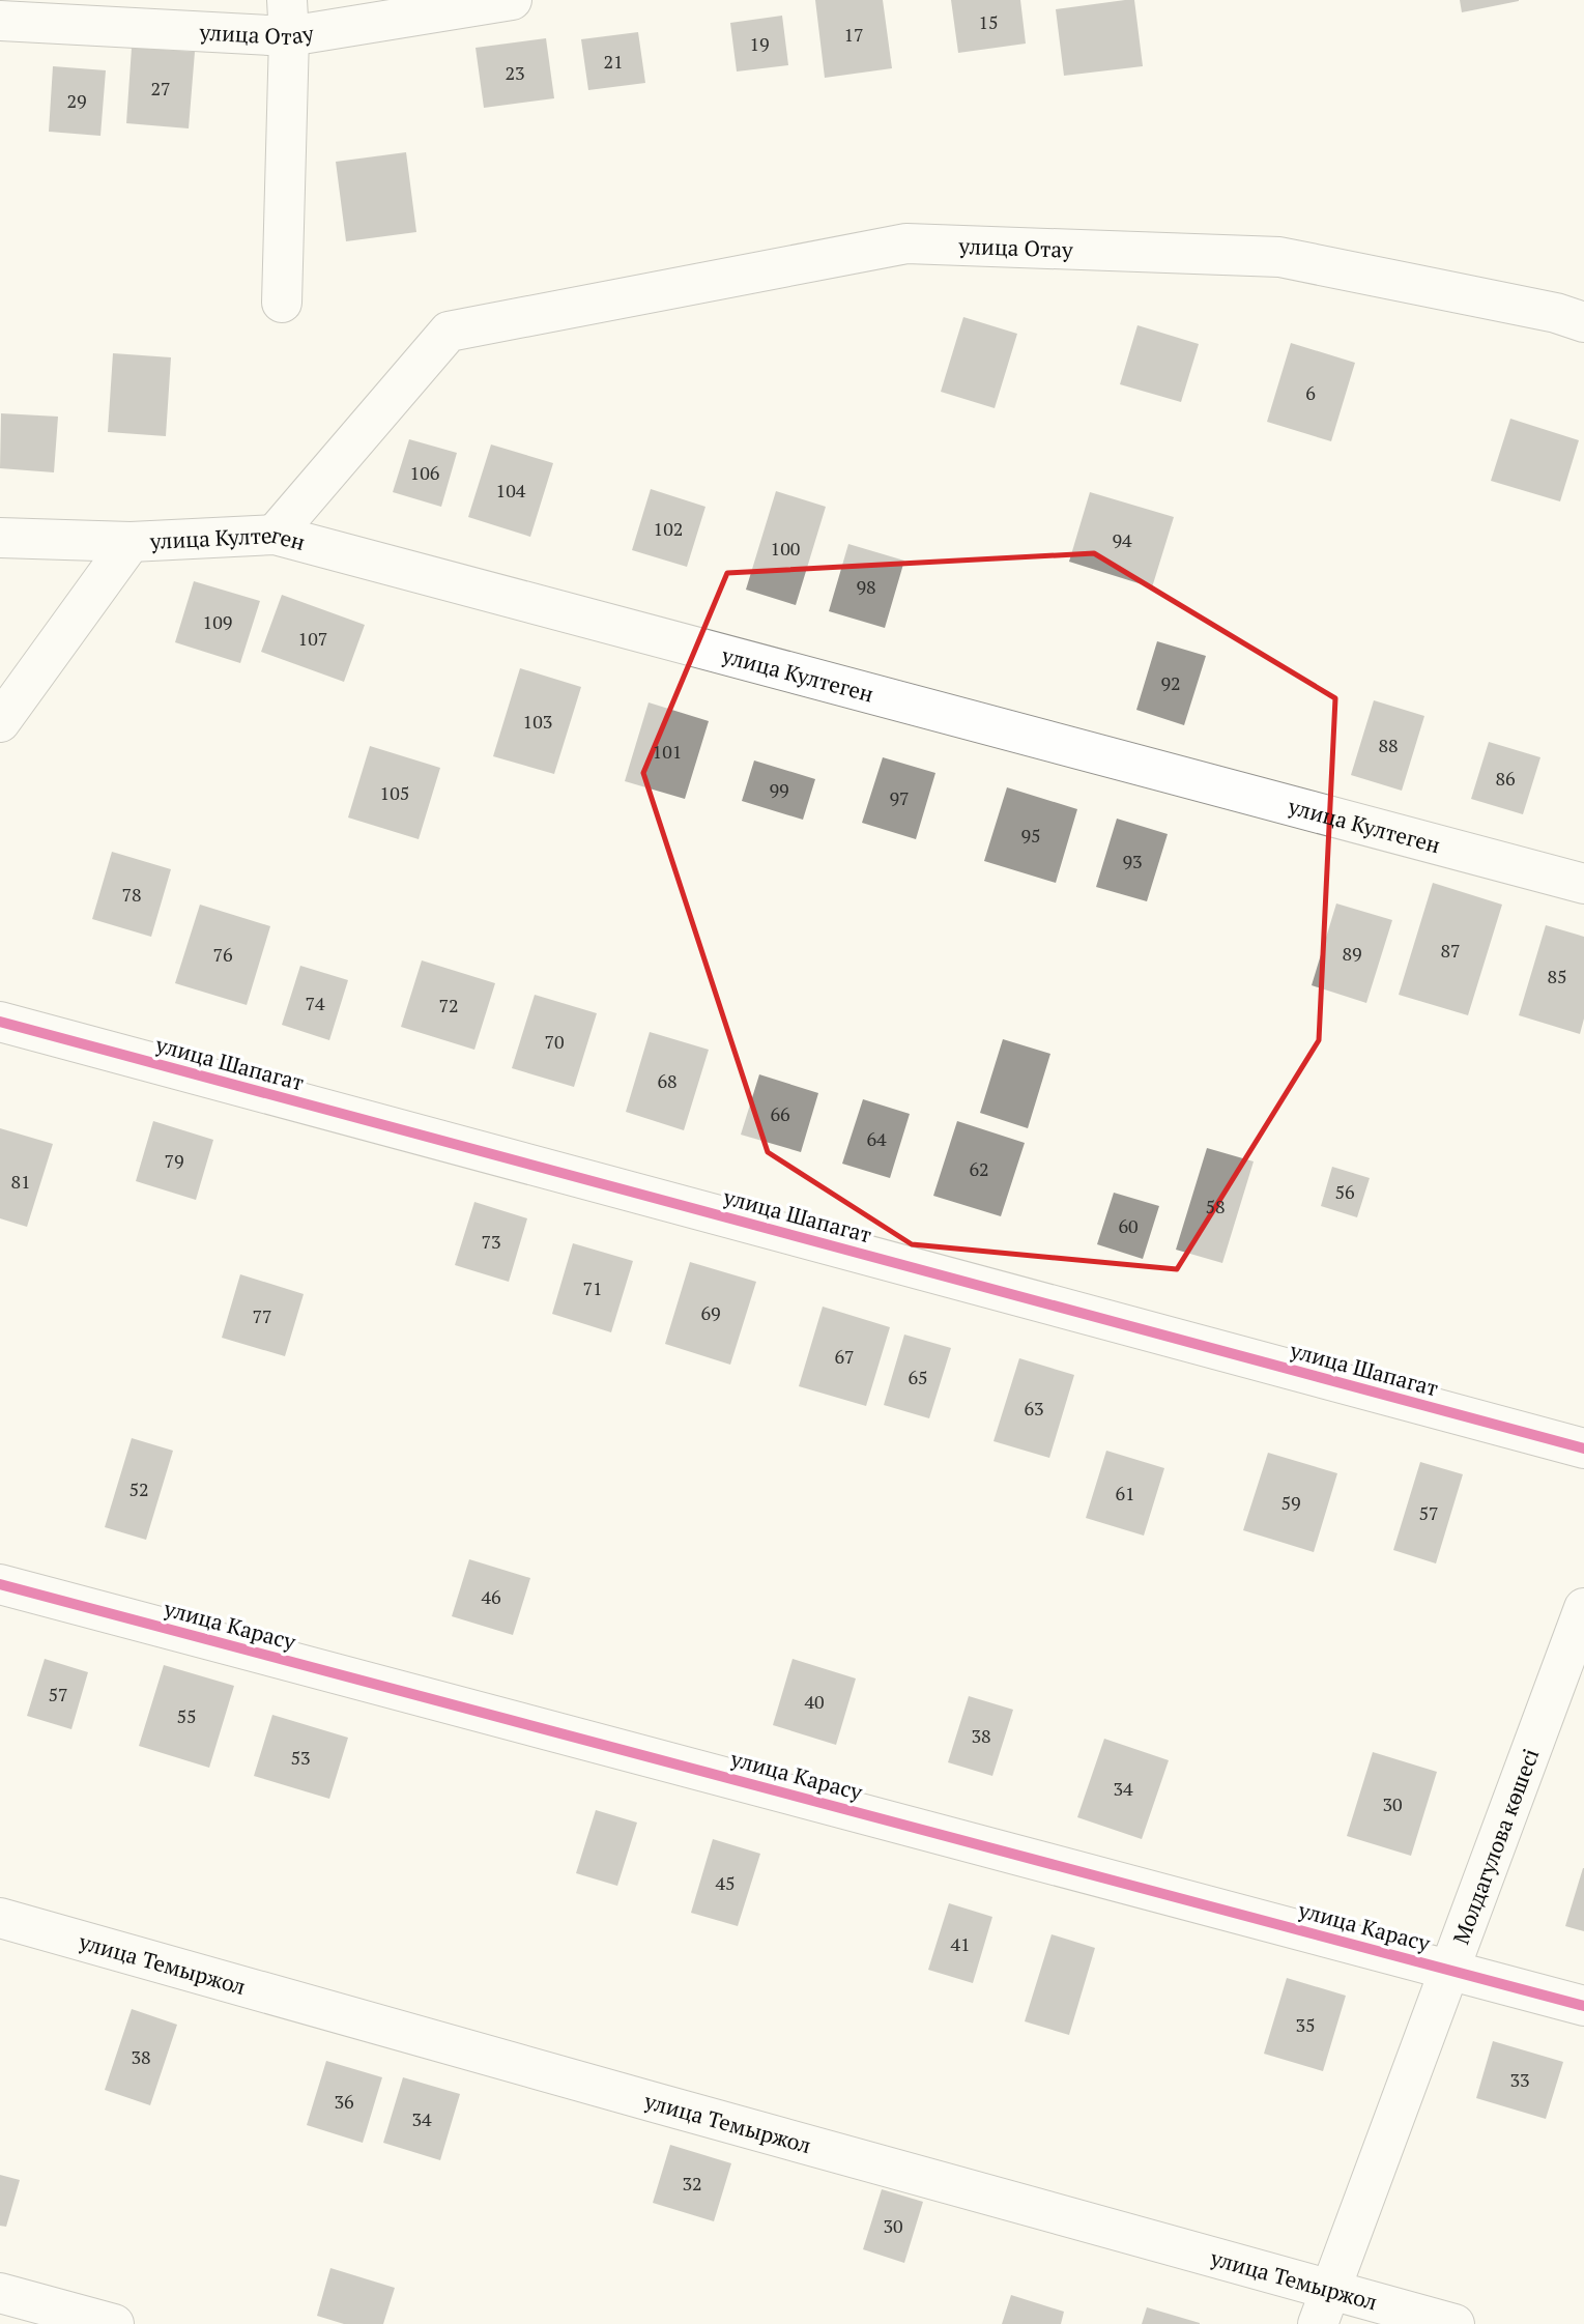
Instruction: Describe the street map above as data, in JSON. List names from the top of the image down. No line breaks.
{"streets":{"street":["улица Отау","улица Култеген","улица Шапагат","улица Карасу","Молдагулова көшесі","улица Темыржол"]},"crossings":[["улица Отау","улица Култеген"],["улица Карасу","Молдагулова көшесі"],["Молдагулова көшесі","улица Темыржол"]],"house_numbers":["15","17","19","21","23","27","29","6","106","104","102","94","100","98","109","107","92","103","88","101","86","99","105","97","95","93","78","87","89","76","85","74","72","70","68","66","64","79","62","81","56","58","60","73","71","69","77","67","65","63","52","61","59","57","46","57","40","55","38","53","34","30","45","41","35","38","33","36","34","32","30"]}
